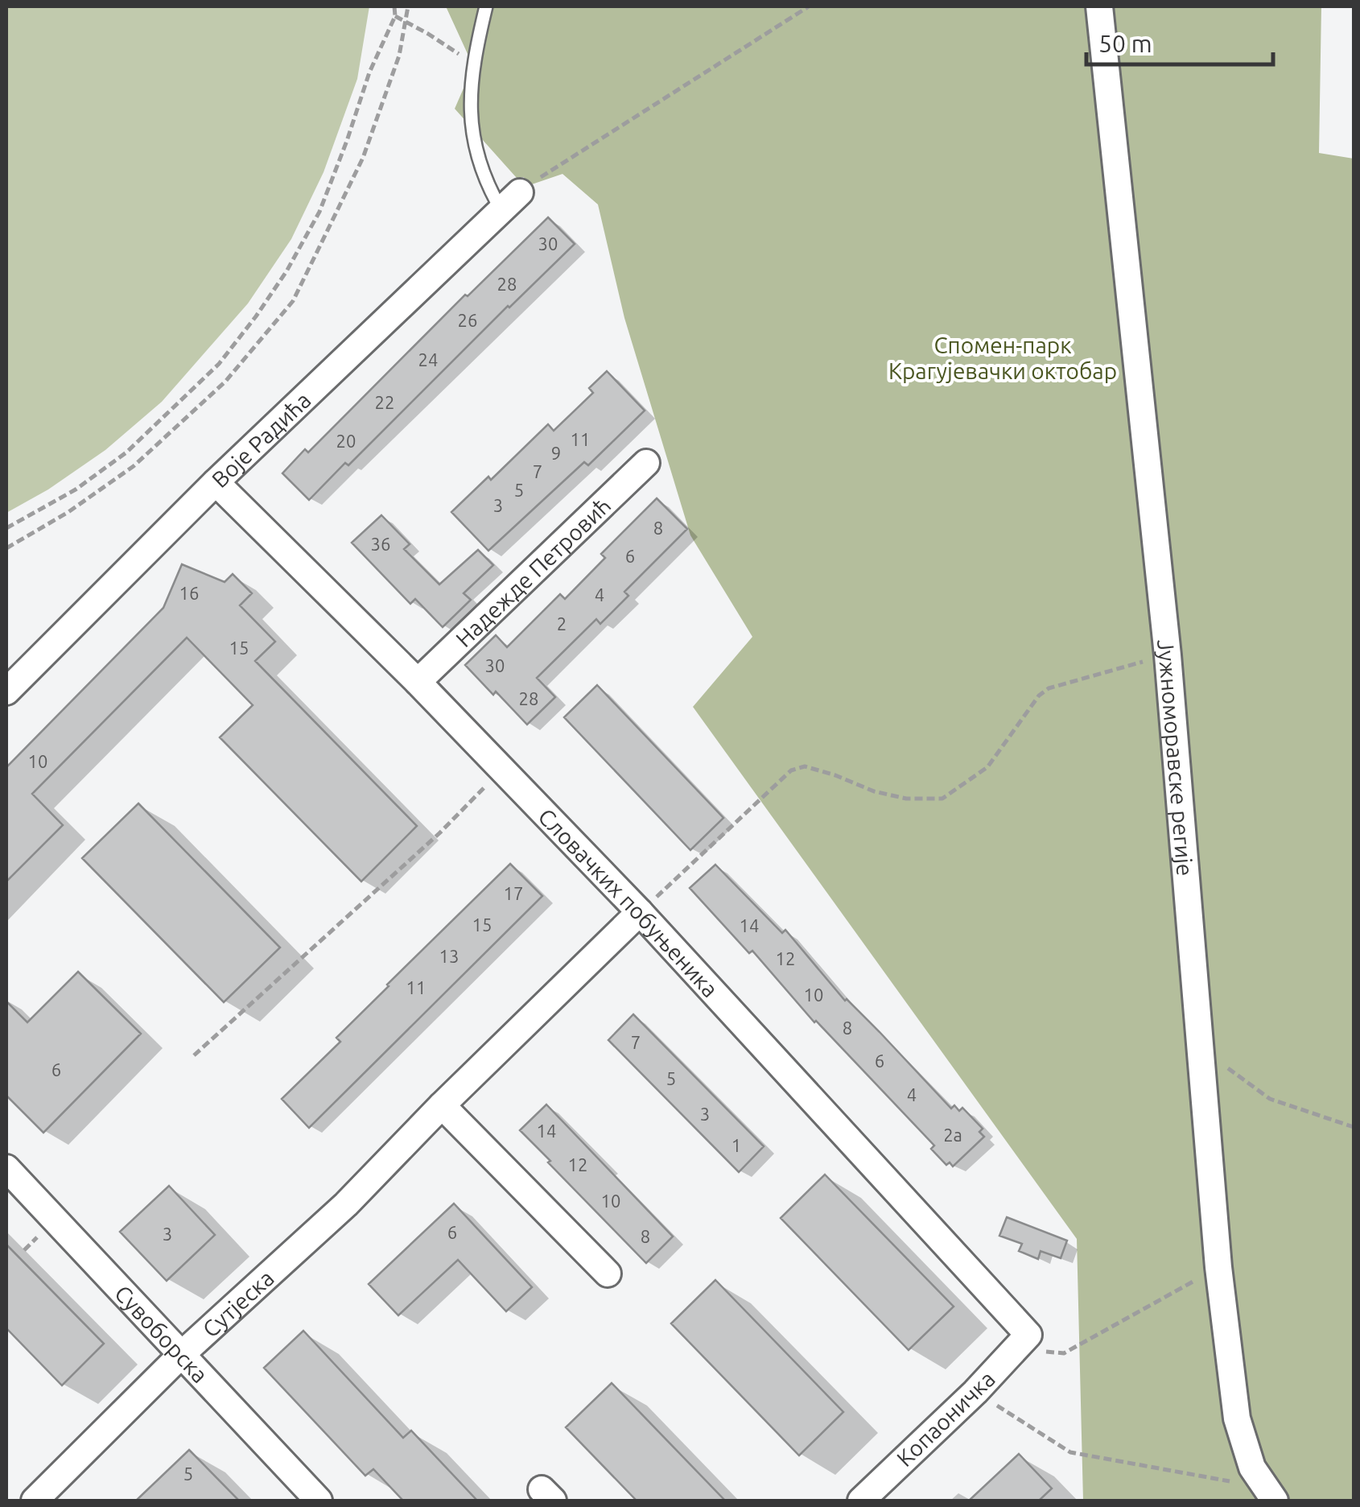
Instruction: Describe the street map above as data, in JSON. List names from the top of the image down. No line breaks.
{"streets":{"street":["Воје Радића","Надежде Петровић","Јужноморавске регије","Словачких побуњеника","Сутјеска","Сувоборска","Копаоничка"]},"crossings":[["Воје Радића","Словачких побуњеника"],["Надежде Петровић","Словачких побуњеника"],["Словачких побуњеника","Сутјеска"],["Словачких побуњеника","Копаоничка"],["Сутјеска","Сувоборска"]],"parks":["Спомен-парк Крагујевачки октобар"],"house_numbers":["30","28","26","24","22","11","20","9","7","5","3","8","36","6","16","4","2","15","30","28","10","17","15","14","13","12","11","10","8","7","6","6","5","4","3","14","2a","1","12","10","6","3","8","5"],"scale_bar":"50 m"}
